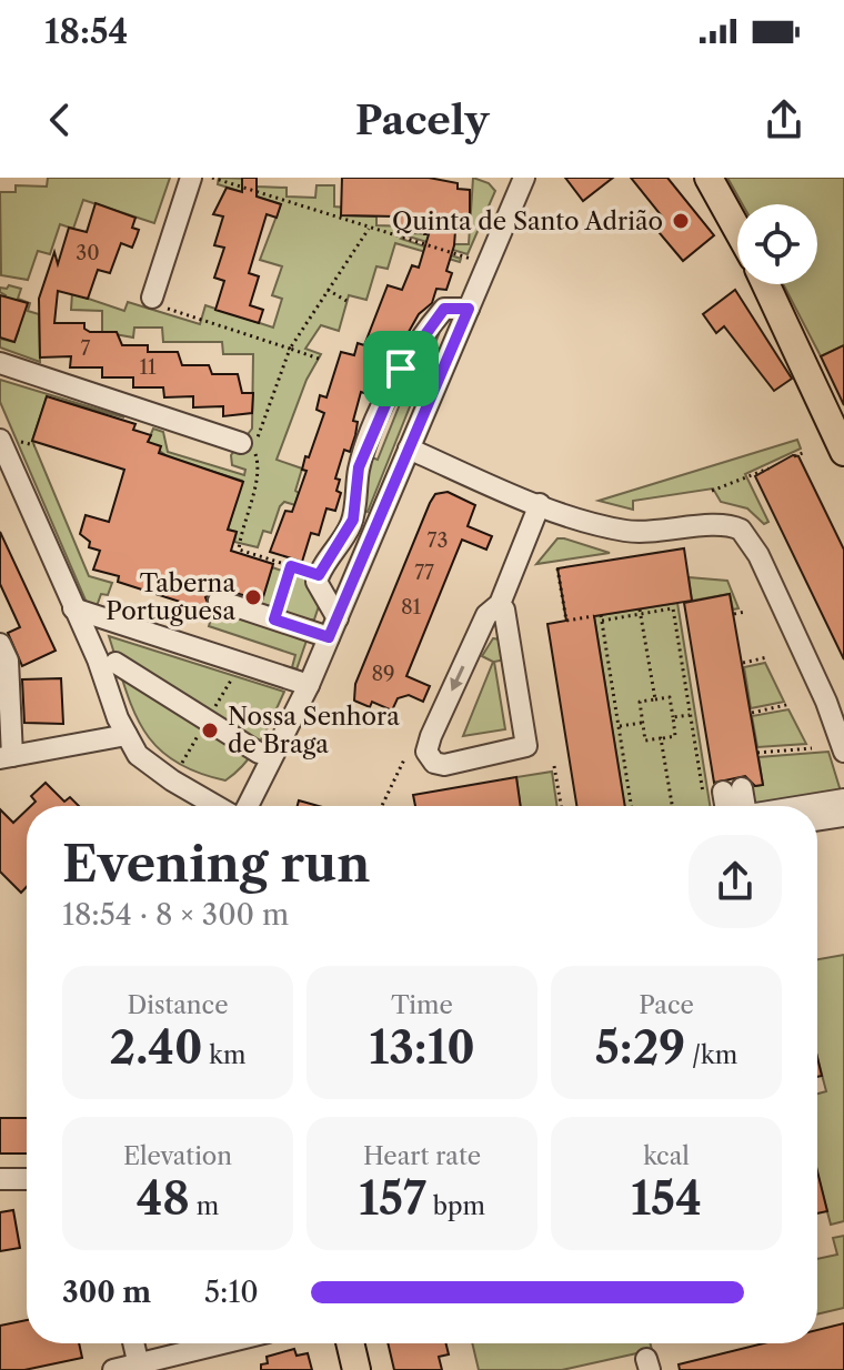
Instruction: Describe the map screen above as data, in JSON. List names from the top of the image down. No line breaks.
{"places":["Quinta de Santo Adrião","Taberna Portuguesa","Nossa Senhora de Braga"],"house_numbers":["30","7","11","73","77","81","89"],"page":{"status":"18:54","header":"Pacely","heading":["Evening run","18:54 · 8 × 300 m"],"stats":[["Distance","2.40 km"],["Time","13:10"],["Pace","5:29 /km"],["Elevation","48 m"],["Heart rate","157 bpm"],["kcal","154"]],"list":[{"name":"300 m","note":"5:10"}]}}
